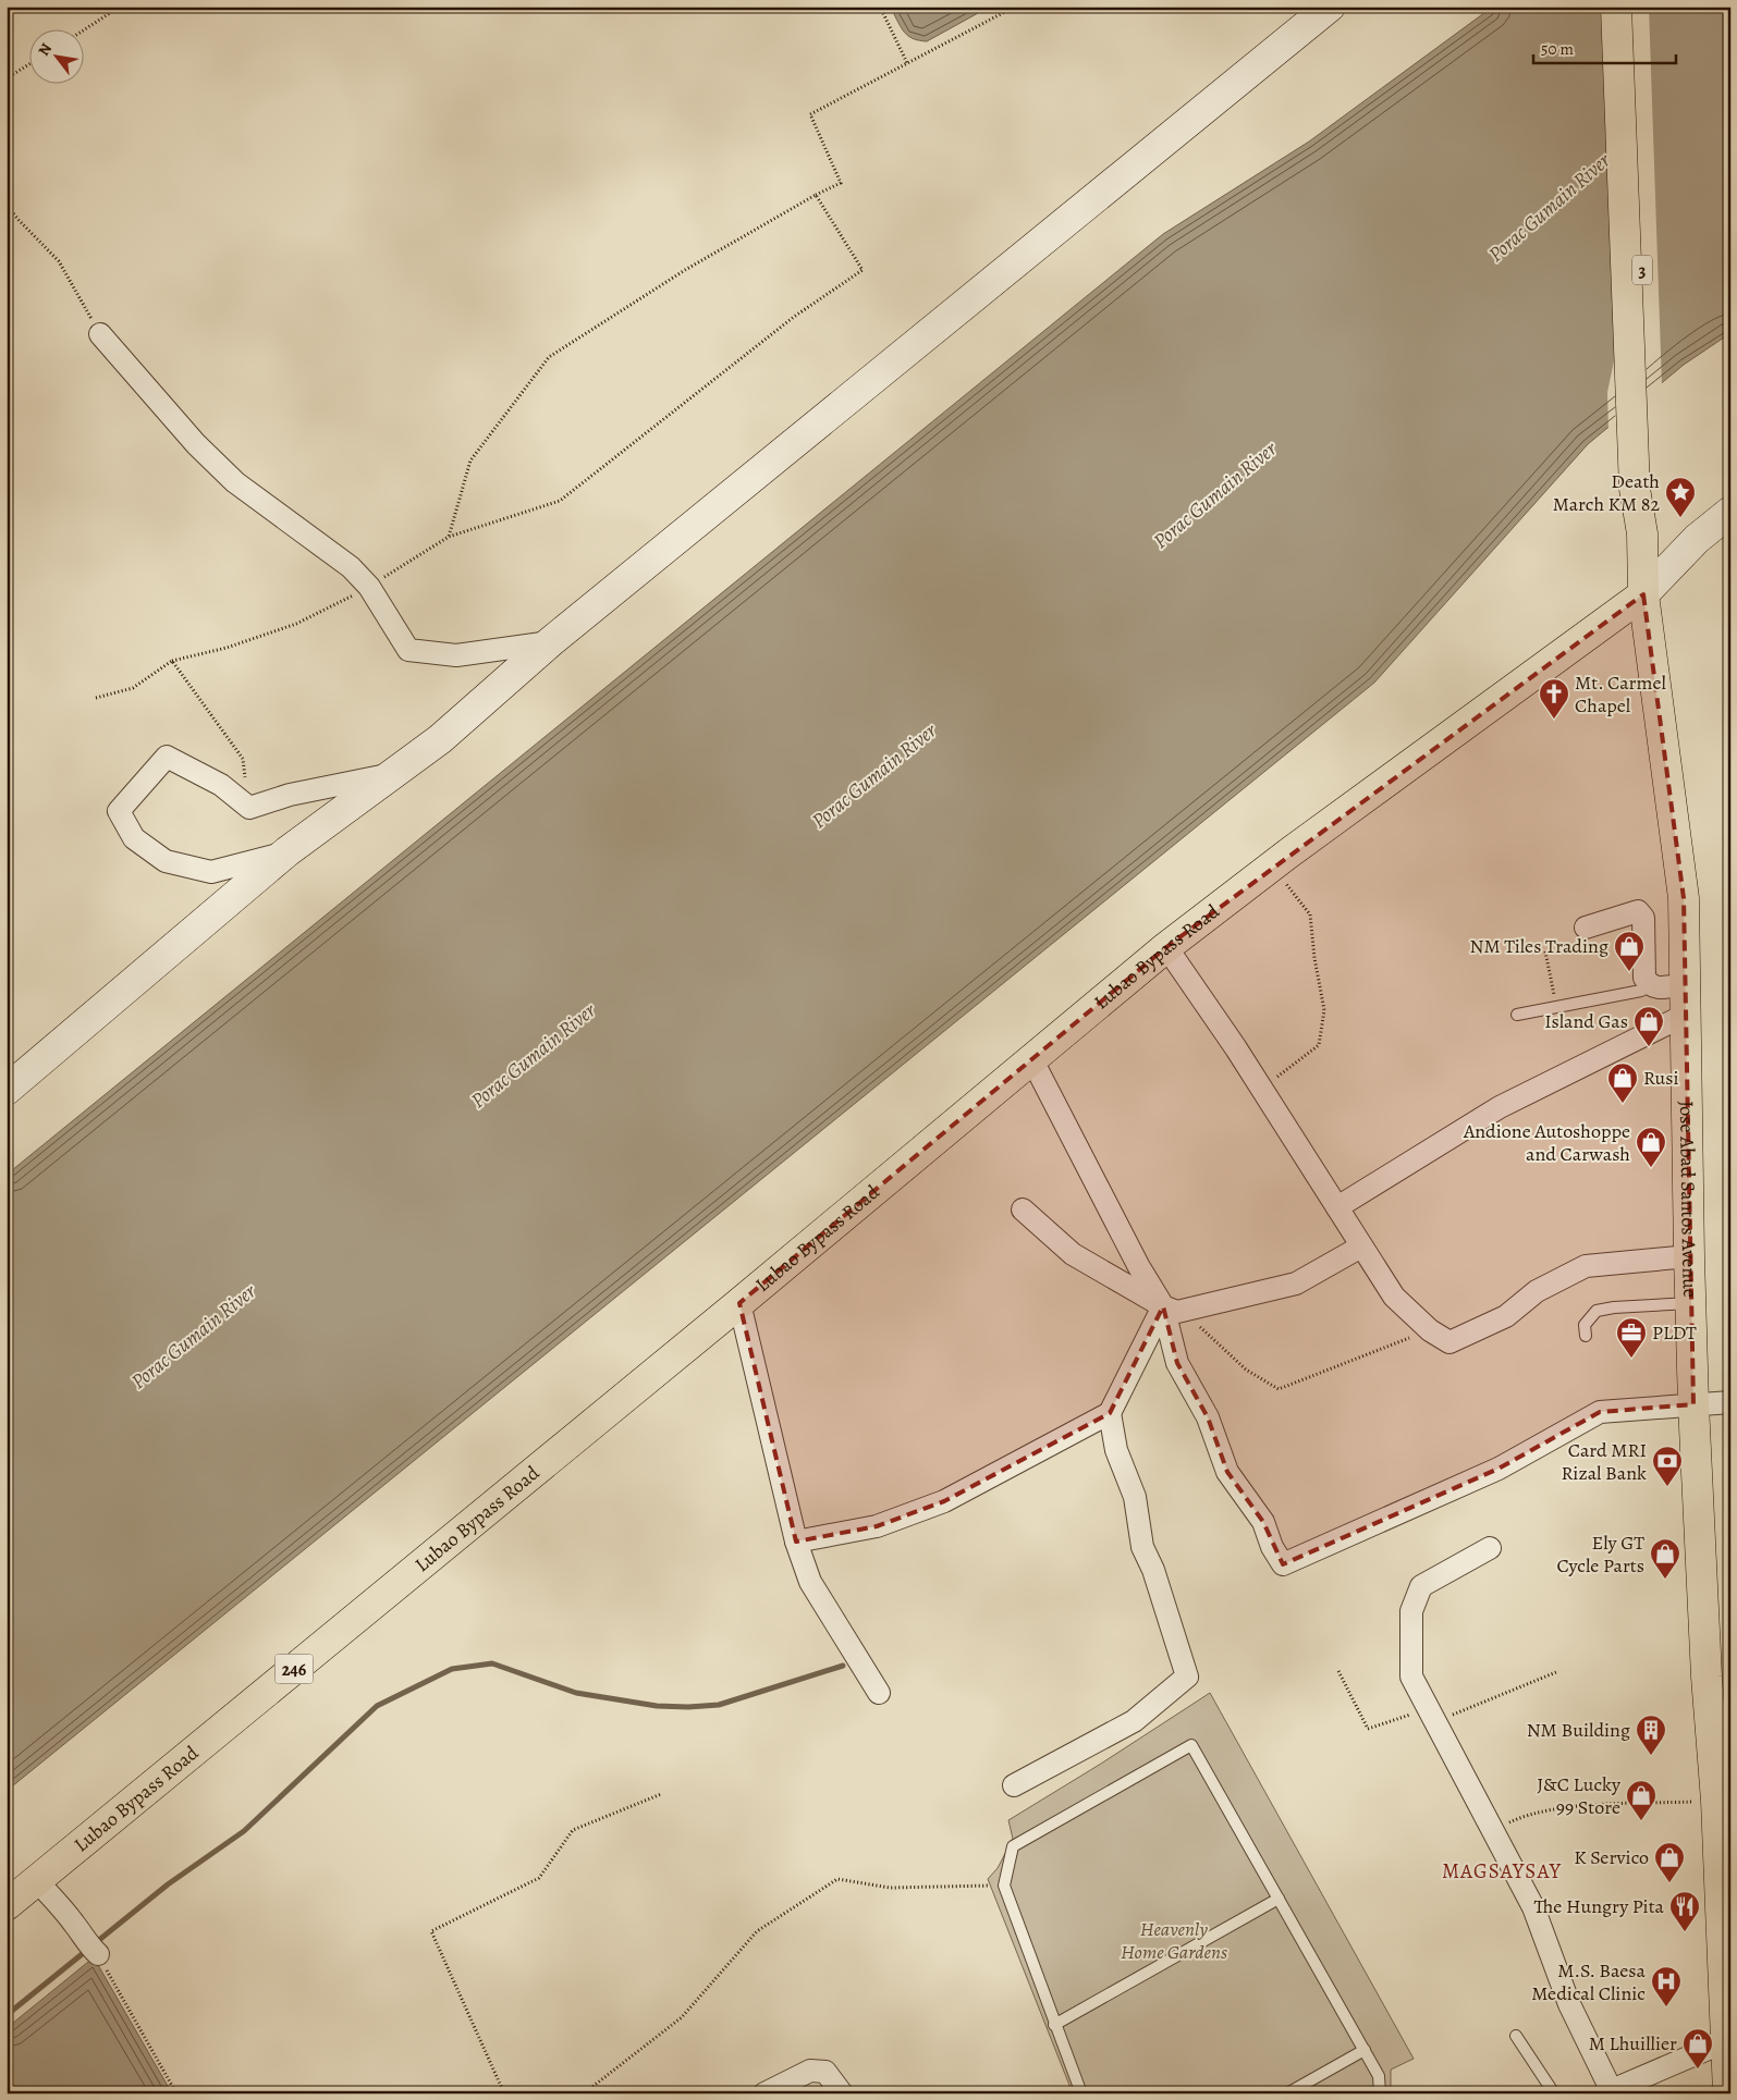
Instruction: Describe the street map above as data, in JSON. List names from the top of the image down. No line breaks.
{"streets":{"main road":["3","Lubao Bypass Road","Jose Abad Santos Avenue","246"]},"crossings":[["Lubao Bypass Road","Jose Abad Santos Avenue"]],"districts":["MAGSAYSAY"],"water":["Porac Gumain River"],"parks":["Heavenly Home Gardens"],"places":{"place":["Death March KM 82"],"church":["Mt. Carmel Chapel"],"shop":["NM Tiles Trading","Island Gas","Rusi","Andione Autoshoppe and Carwash","Ely GT Cycle Parts","J&C Lucky 99 Store","K Servico","M Lhuillier"],"office":["PLDT"],"bank":["Card MRI Rizal Bank"],"building":["NM Building"],"restaurant":["The Hungry Pita"],"hospital":["M.S. Baesa Medical Clinic"]},"scale_bar":"50 m","north":"top left"}
